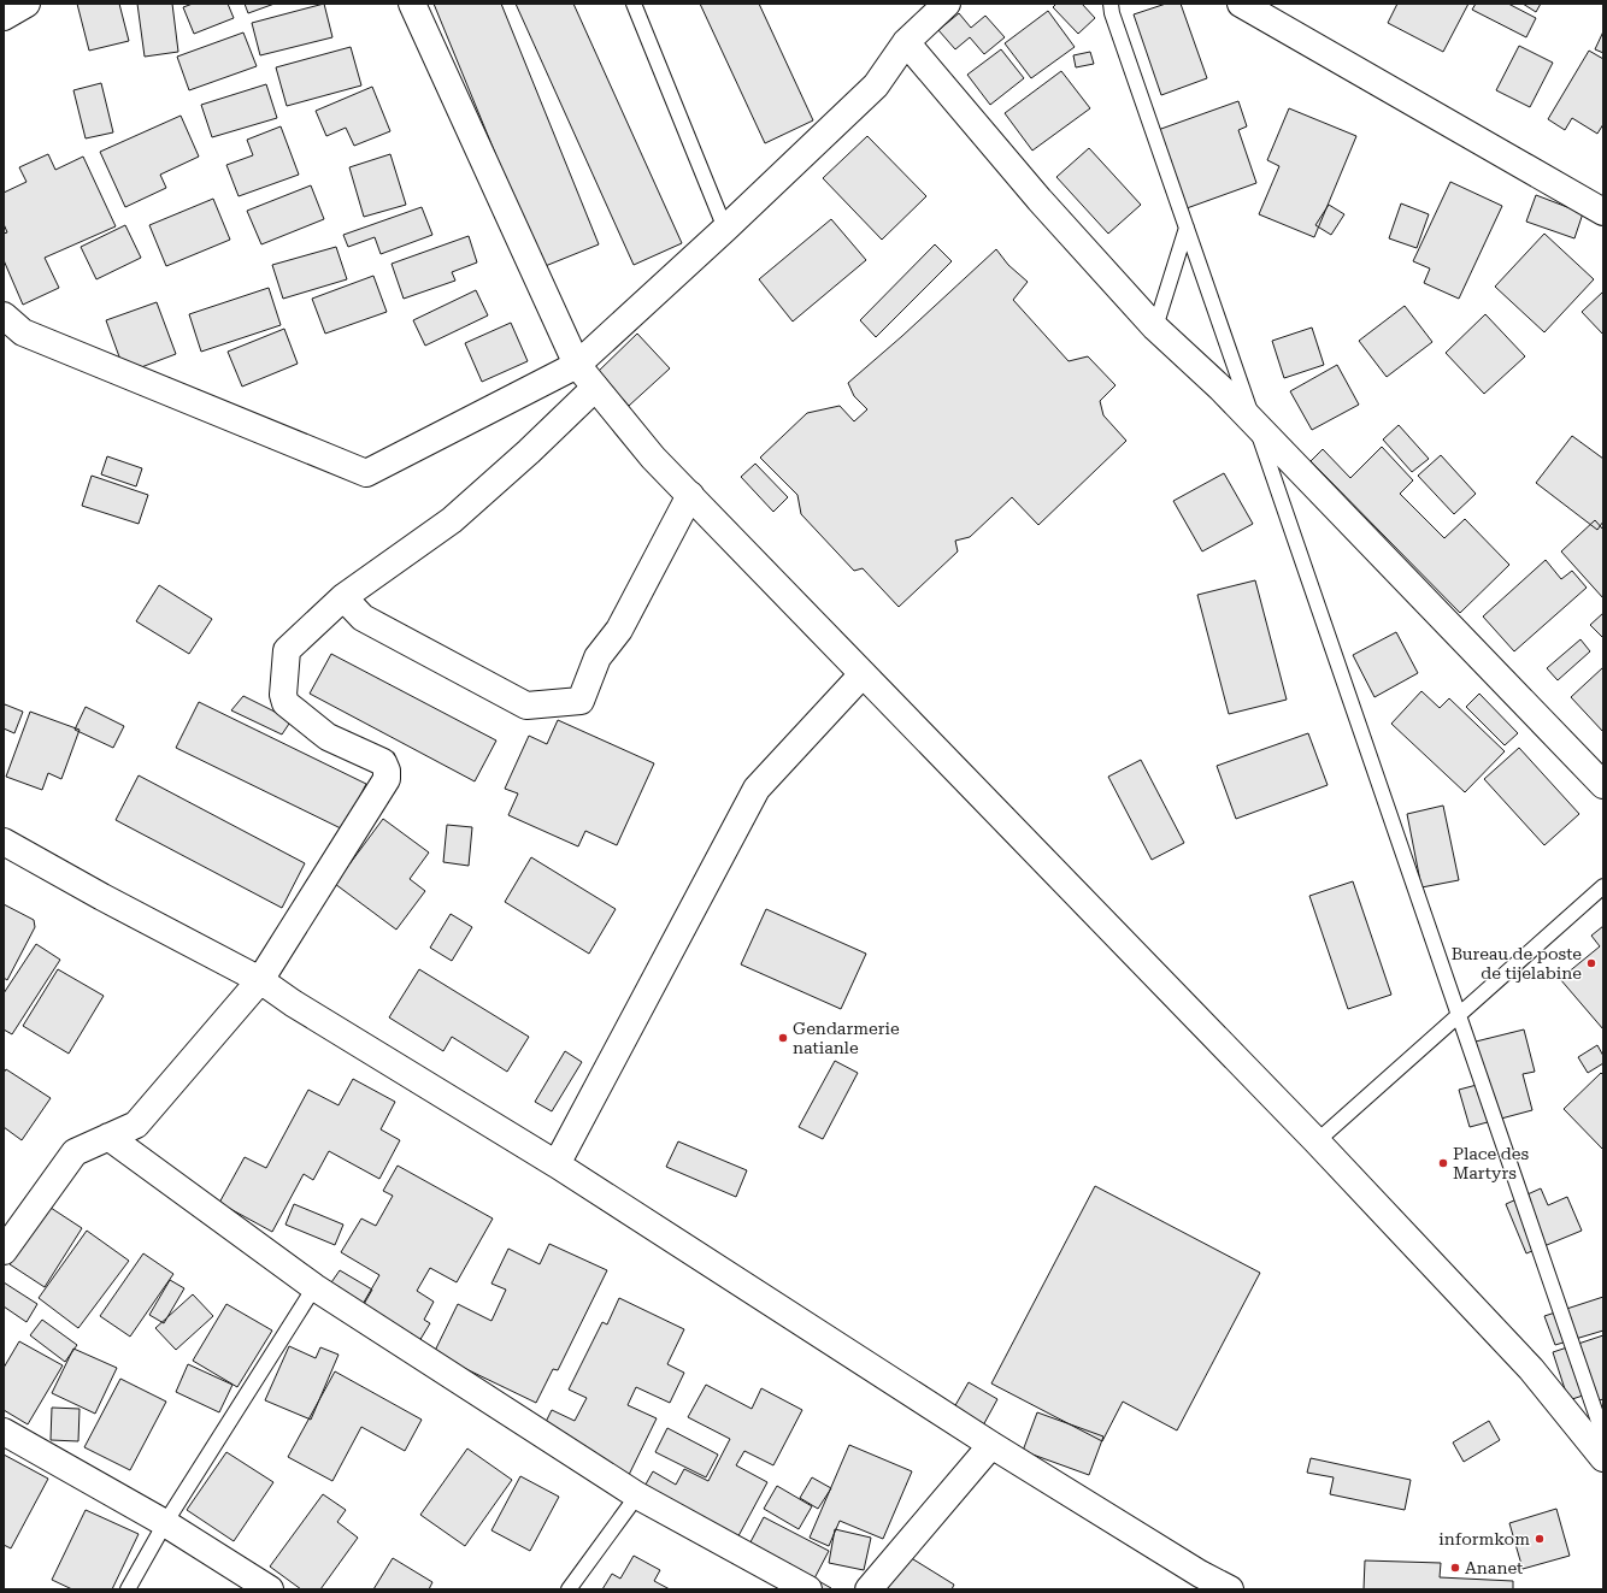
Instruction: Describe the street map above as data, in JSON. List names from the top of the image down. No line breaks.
{"places":["Bureau de poste de tijelabine","Gendarmerie natianle","Place des Martyrs","informkom","Ananet"]}
